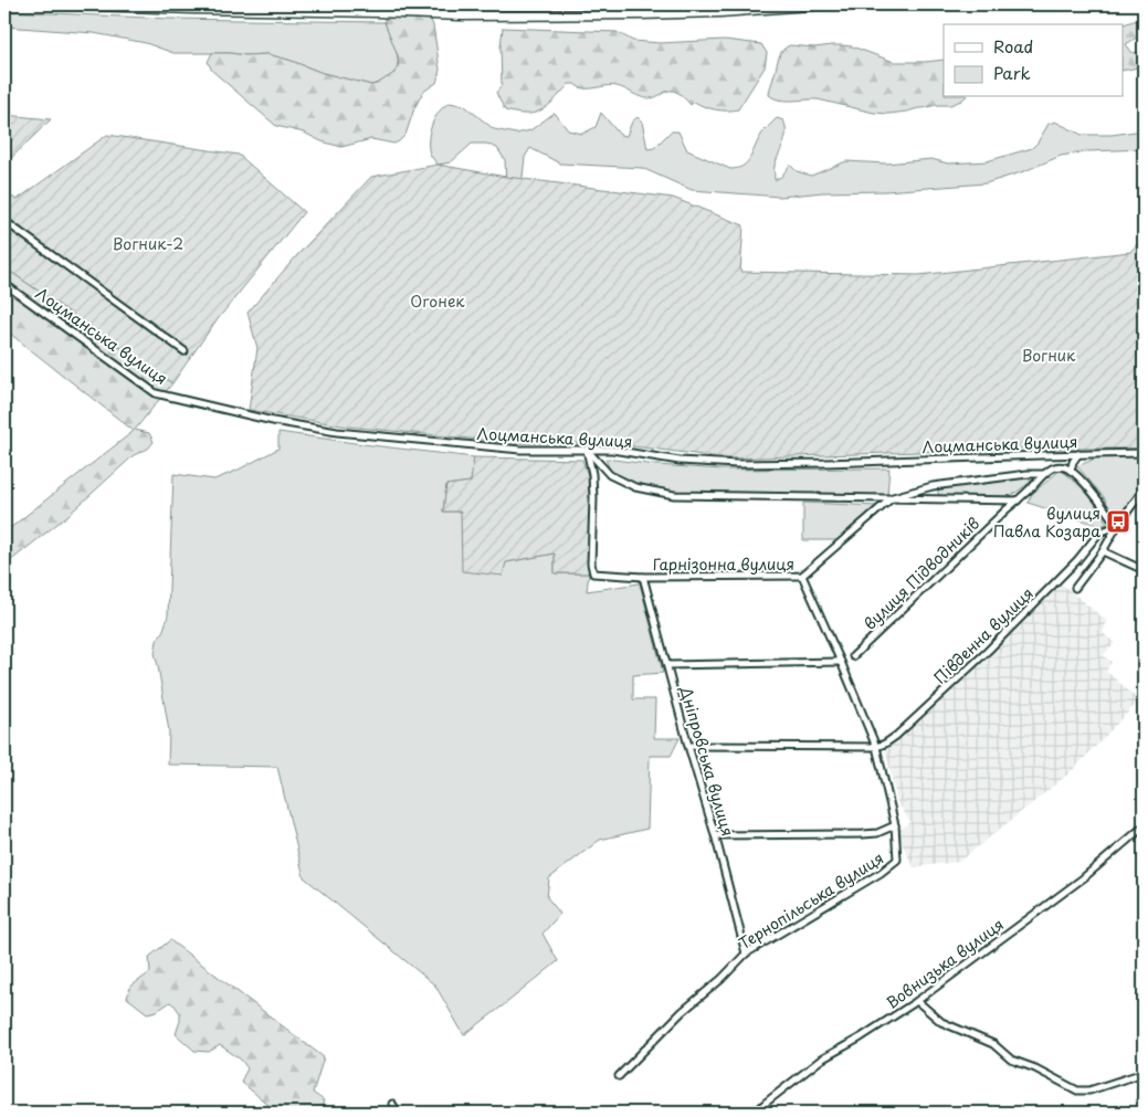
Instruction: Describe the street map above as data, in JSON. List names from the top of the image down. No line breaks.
{"streets":{"street":["Лоцманська вулиця","Гарнізонна вулиця","вулиця Підводників","Південна вулиця","Дніпровська вулиця","Тернопільська вулиця","Вовнизька вулиця"]},"crossings":[["Лоцманська вулиця","Гарнізонна вулиця"],["Гарнізонна вулиця","Дніпровська вулиця"],["Дніпровська вулиця","Тернопільська вулиця"]],"parks":["Вогник-2","Огонек","Вогник"],"places":{"bus stop":["вулиця Павла Козара"]},"legend":["Road","Park"]}
